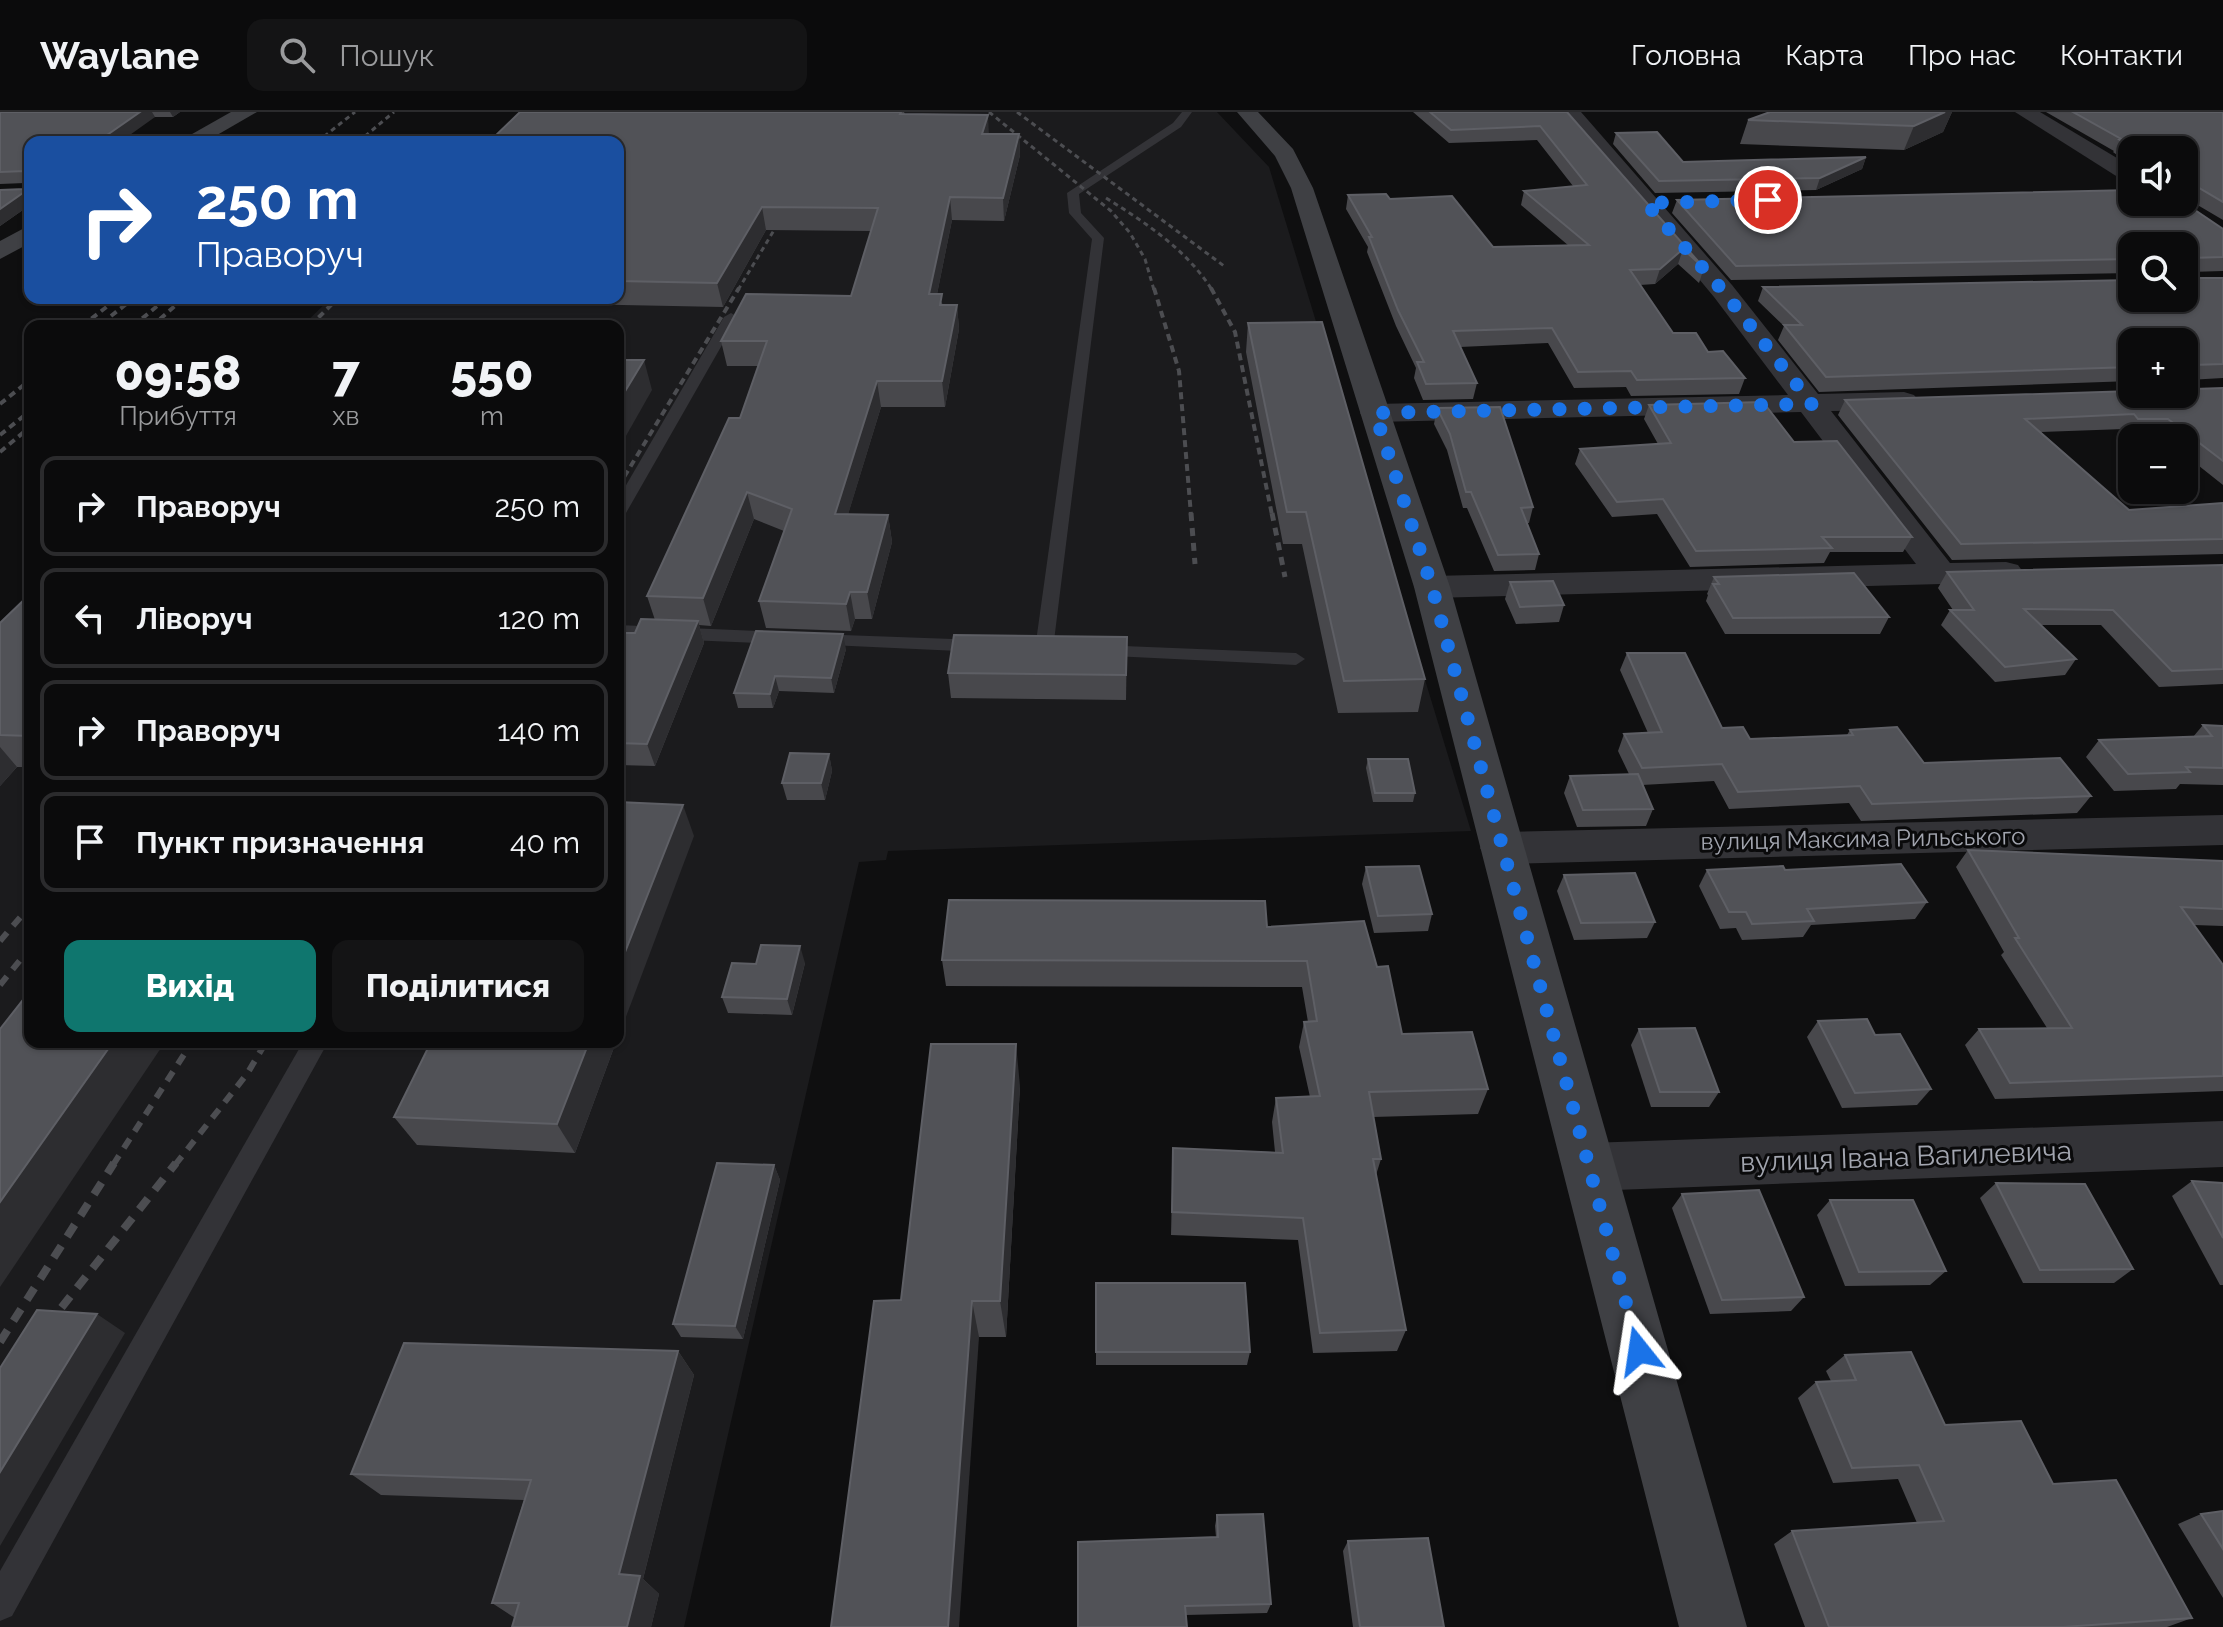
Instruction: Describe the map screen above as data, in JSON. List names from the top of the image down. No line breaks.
{"streets":{"street":["вулиця Максима Рильського","вулиця Івана Вагилевича"]},"page":{"header":"Waylane","search":"Пошук","nav":["Головна","Карта","Про нас","Контакти"],"map_buttons":["+","−"],"turn":["250 m","Праворуч"],"eta":["09:58","Прибуття","7","хв","550","m"],"list":[{"name":"Праворуч","value":"250 m"},{"name":"Ліворуч","value":"120 m"},{"name":"Праворуч","value":"140 m"},{"name":"Пункт призначення","value":"40 m"}],"buttons":["Вихід","Поділитися"]}}
